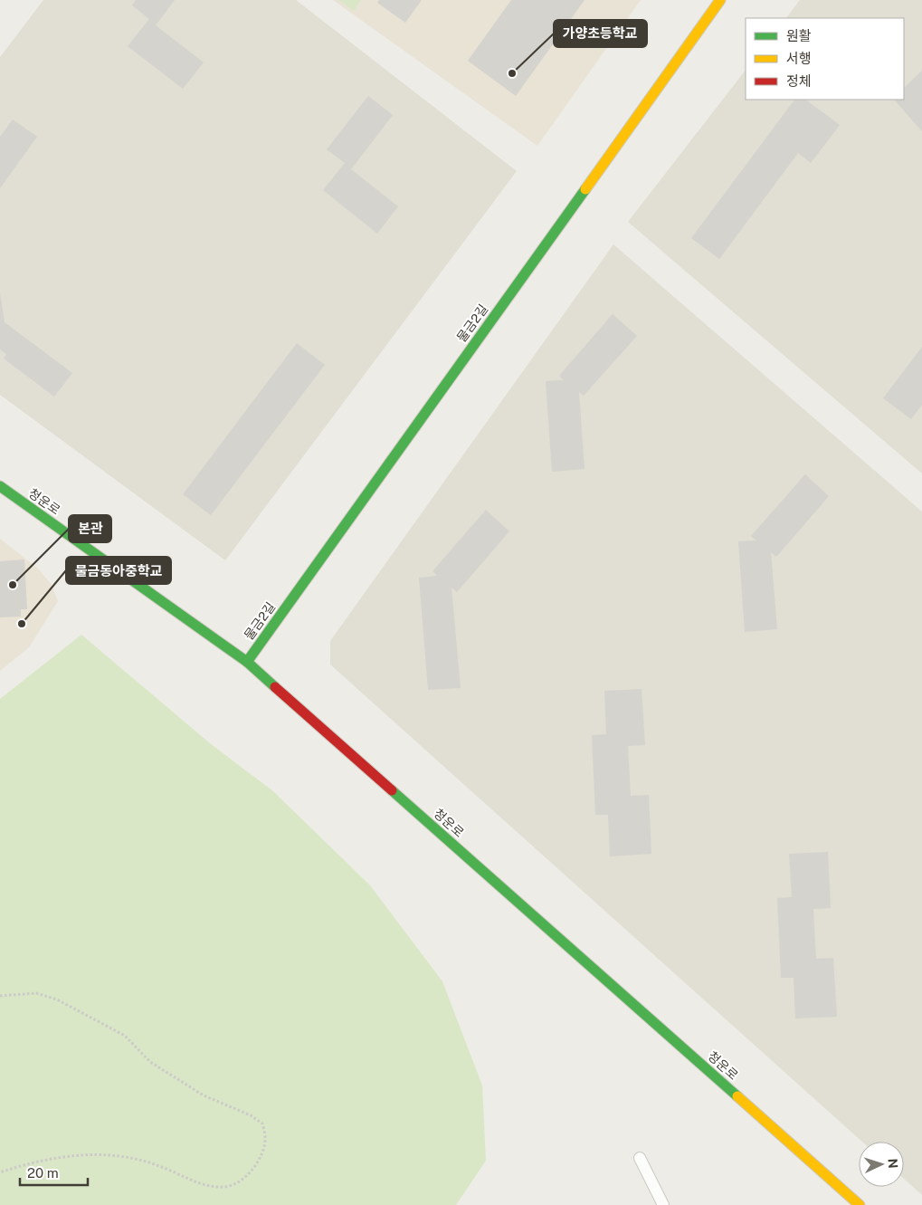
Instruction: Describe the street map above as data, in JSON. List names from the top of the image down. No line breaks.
{"streets":{"street":["물금2길","청운로"]},"crossings":[["물금2길","청운로"]],"places":["가양초등학교","본관","물금동아중학교"],"legend":["원활","서행","정체"],"scale_bar":"20 m","north":"right"}
